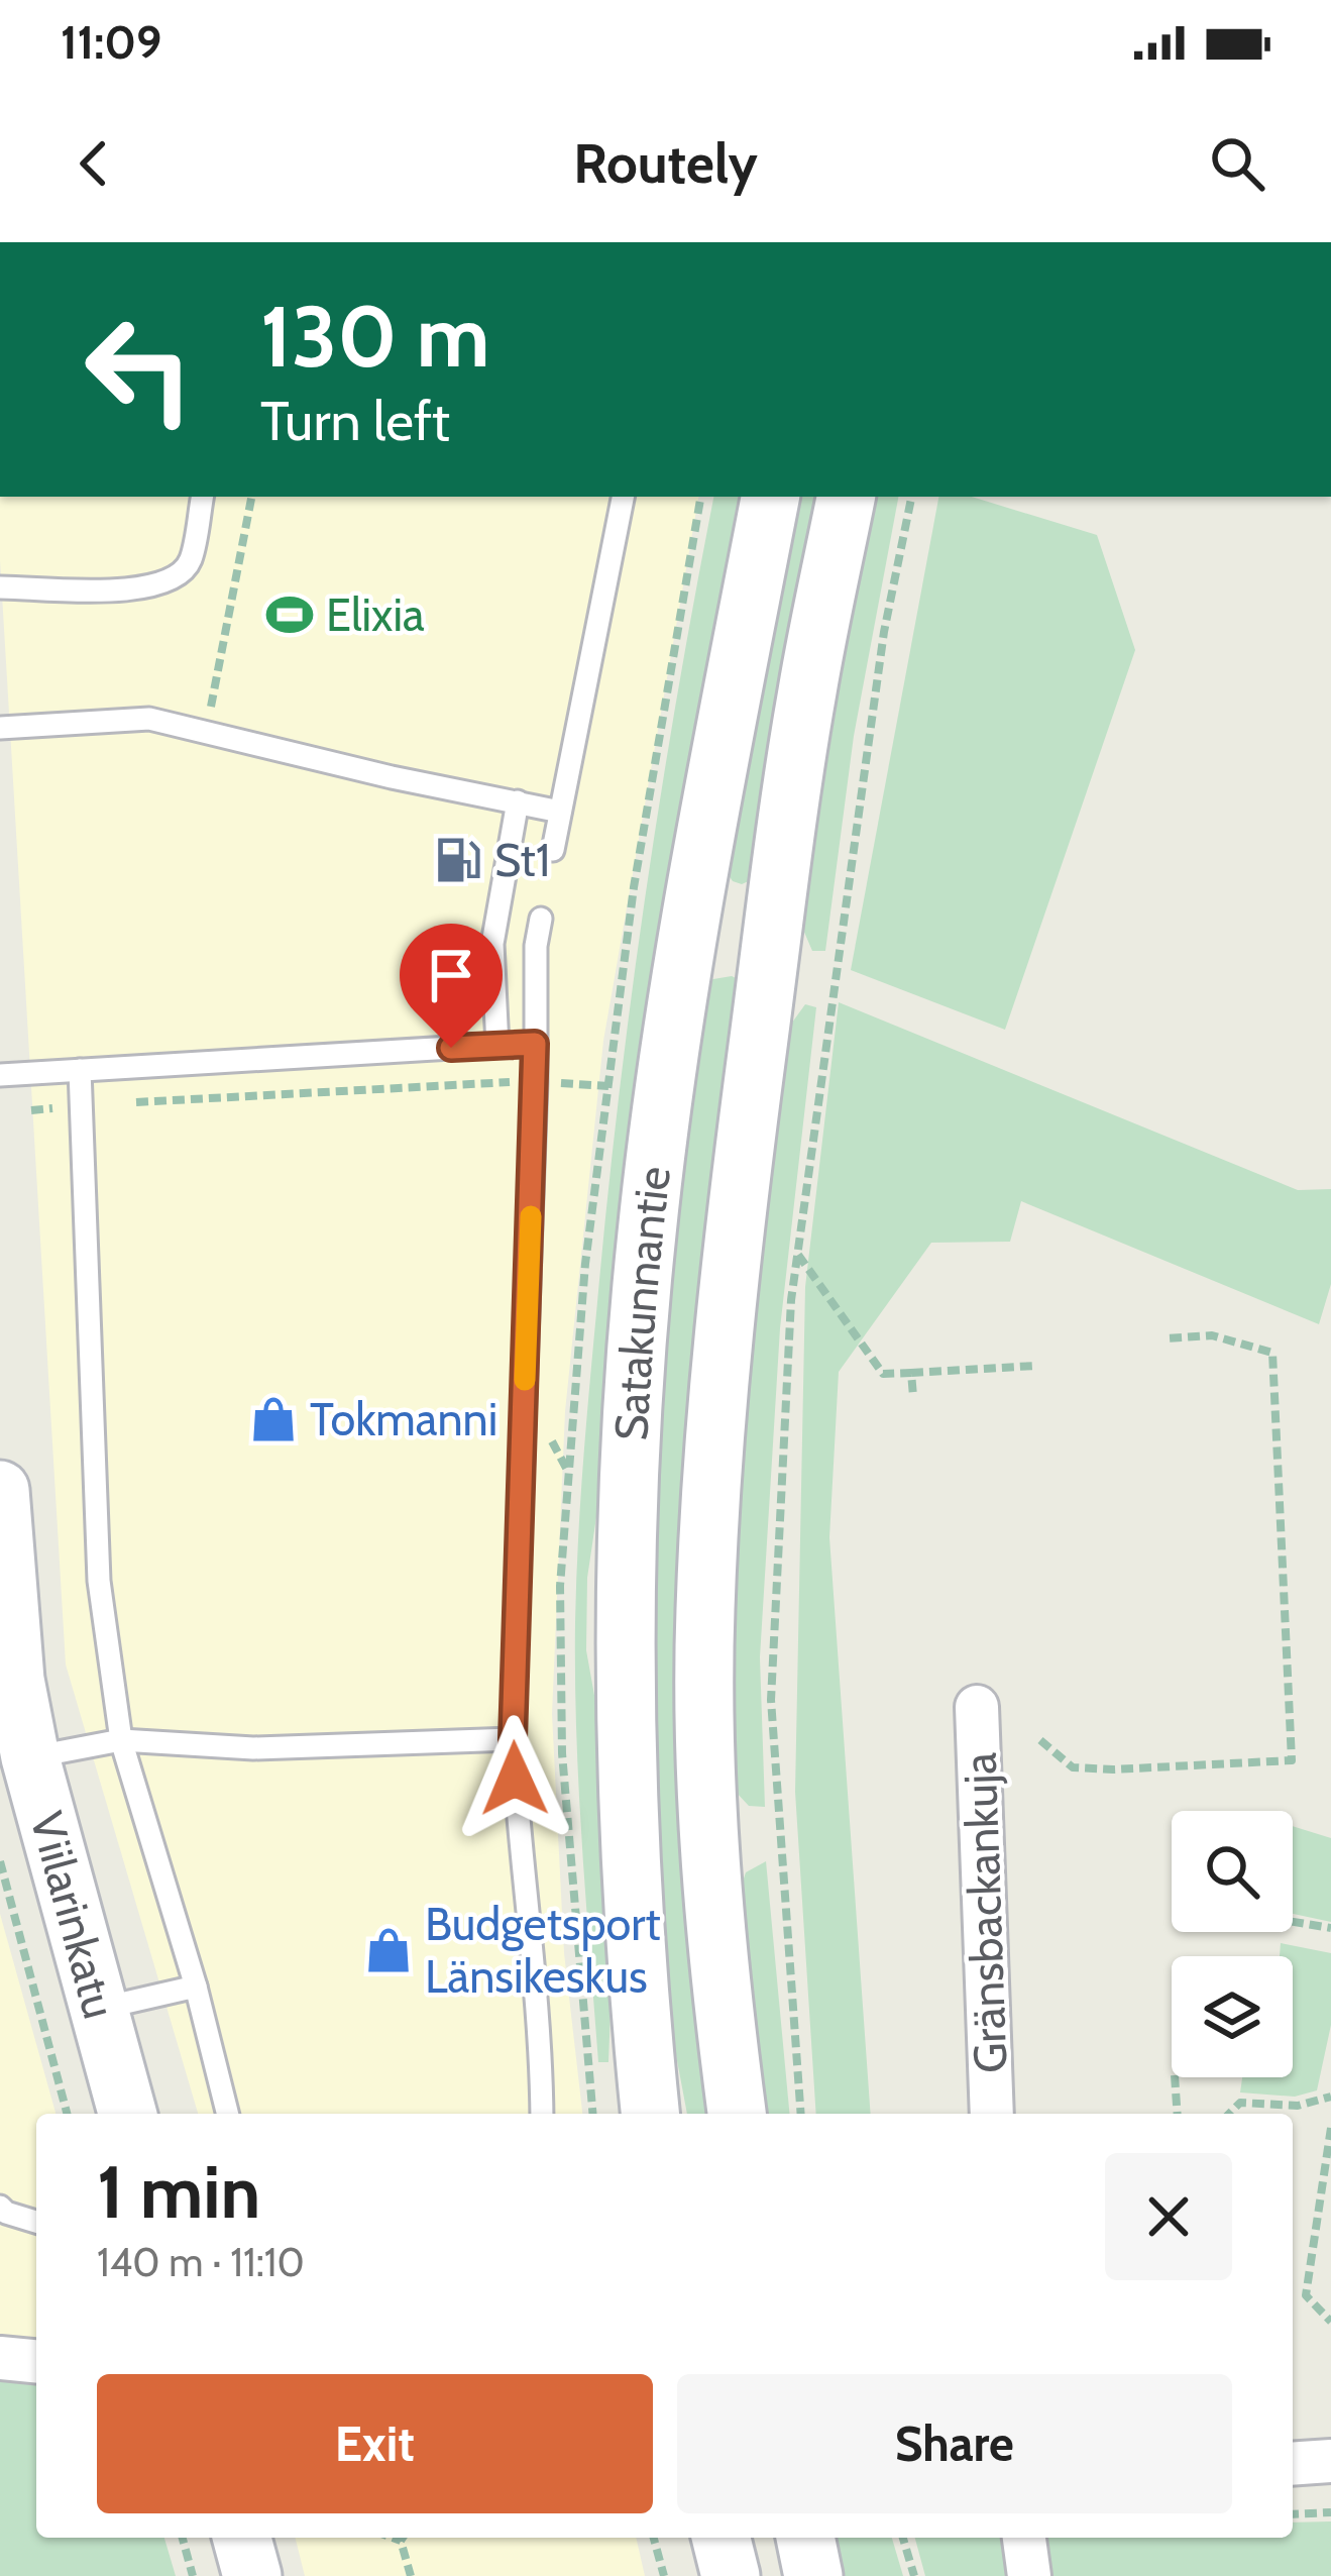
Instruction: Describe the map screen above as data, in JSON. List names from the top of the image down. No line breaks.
{"streets":{"main road":["Satakunnantie","Viilarinkatu"],"street":["Gränsbackankuja"]},"places":{"sports":["Elixia"],"fuel station":["St1"],"shop":["Tokmanni","Budgetsport Länsikeskus"]},"page":{"status":"11:09","header":"Routely","turn":["130 m","Turn left"],"heading":["1 min","140 m · 11:10"],"buttons":["Exit","Share"]}}
